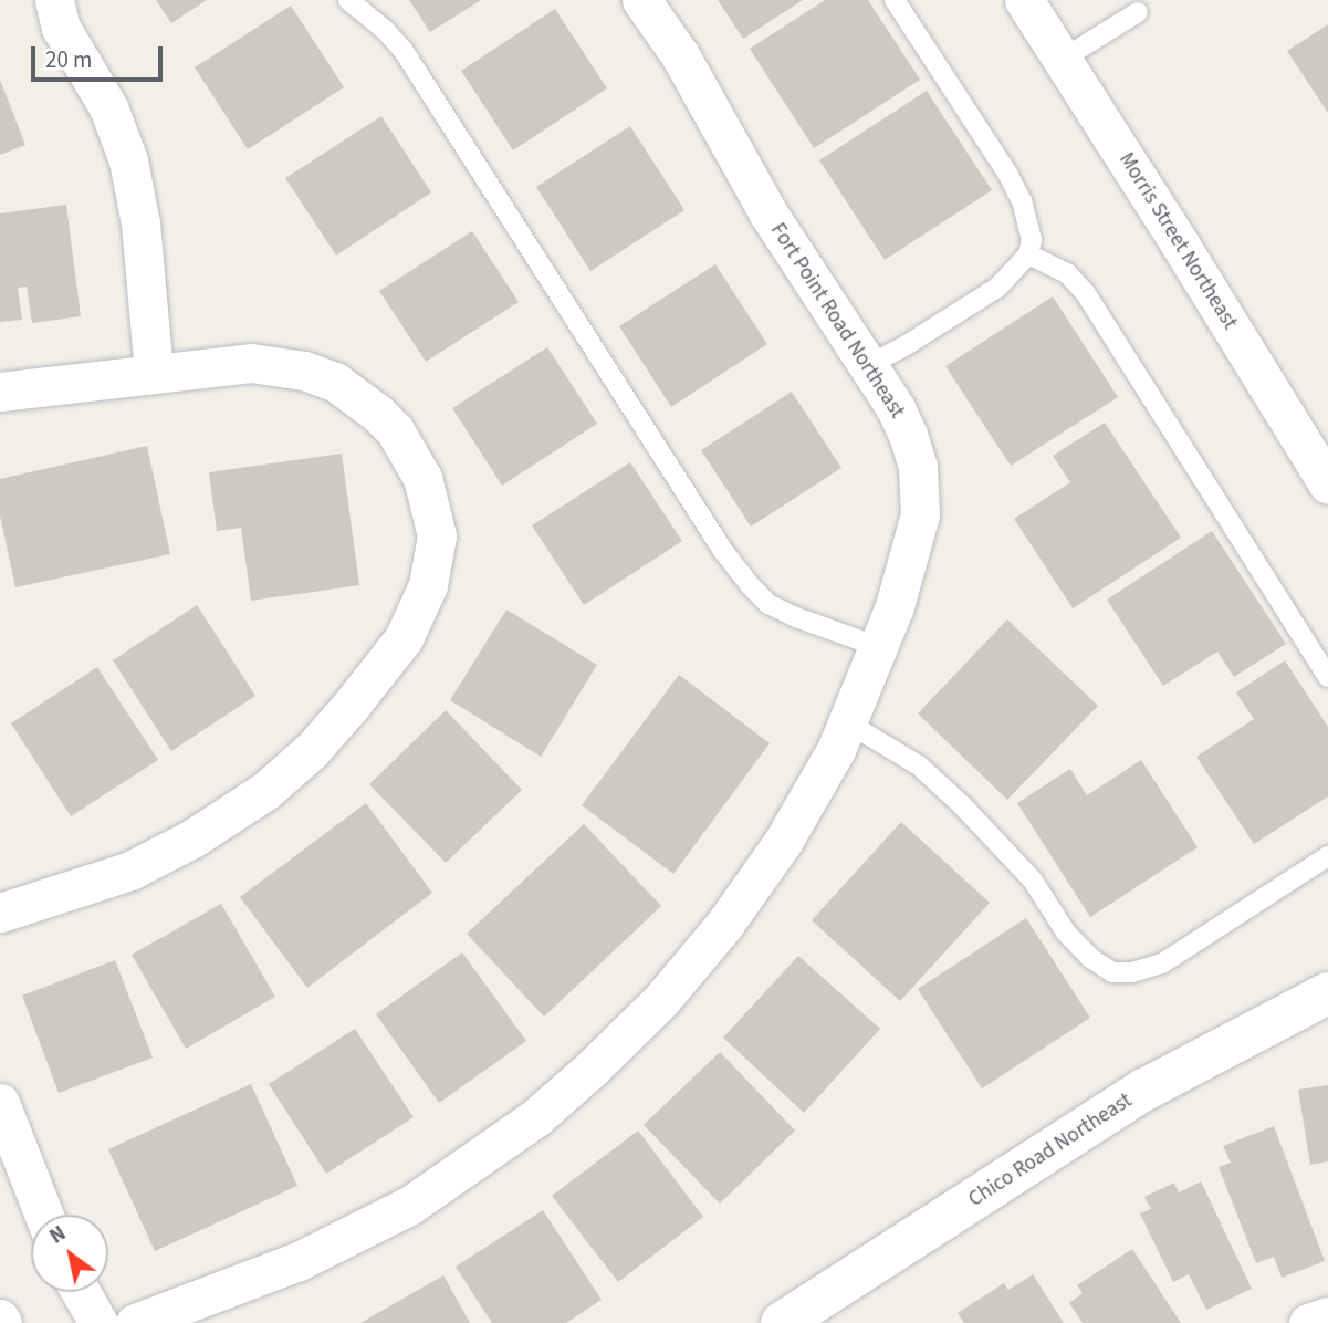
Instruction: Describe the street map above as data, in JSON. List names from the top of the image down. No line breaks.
{"streets":{"street":["Morris Street Northeast","Fort Point Road Northeast","Chico Road Northeast"]},"scale_bar":"20 m","north":"top left"}
